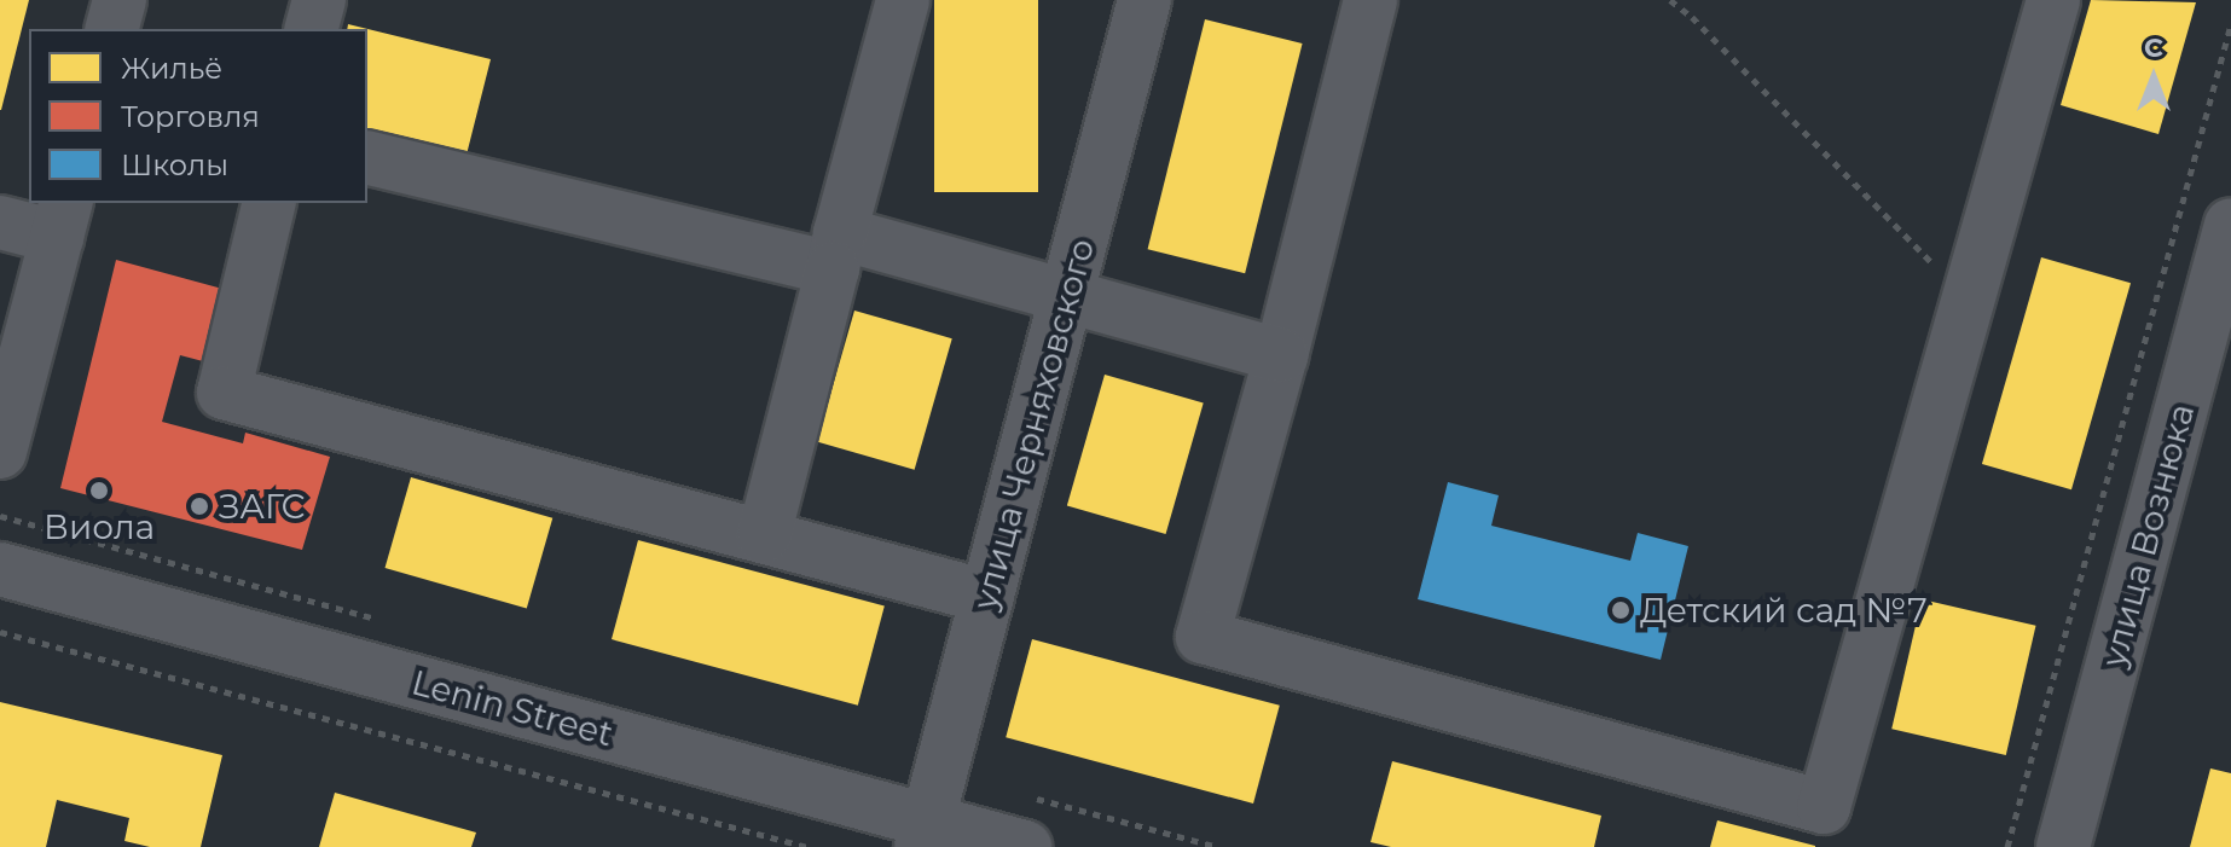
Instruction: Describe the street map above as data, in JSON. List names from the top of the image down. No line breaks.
{"streets":{"street":["улица Черняховского","улица Вознюка","Lenin Street"]},"crossings":[["улица Черняховского","Lenin Street"]],"places":["Виола","ЗАГС","Детский сад №7"],"legend":["Жильё","Торговля","Школы"],"north":"top"}
